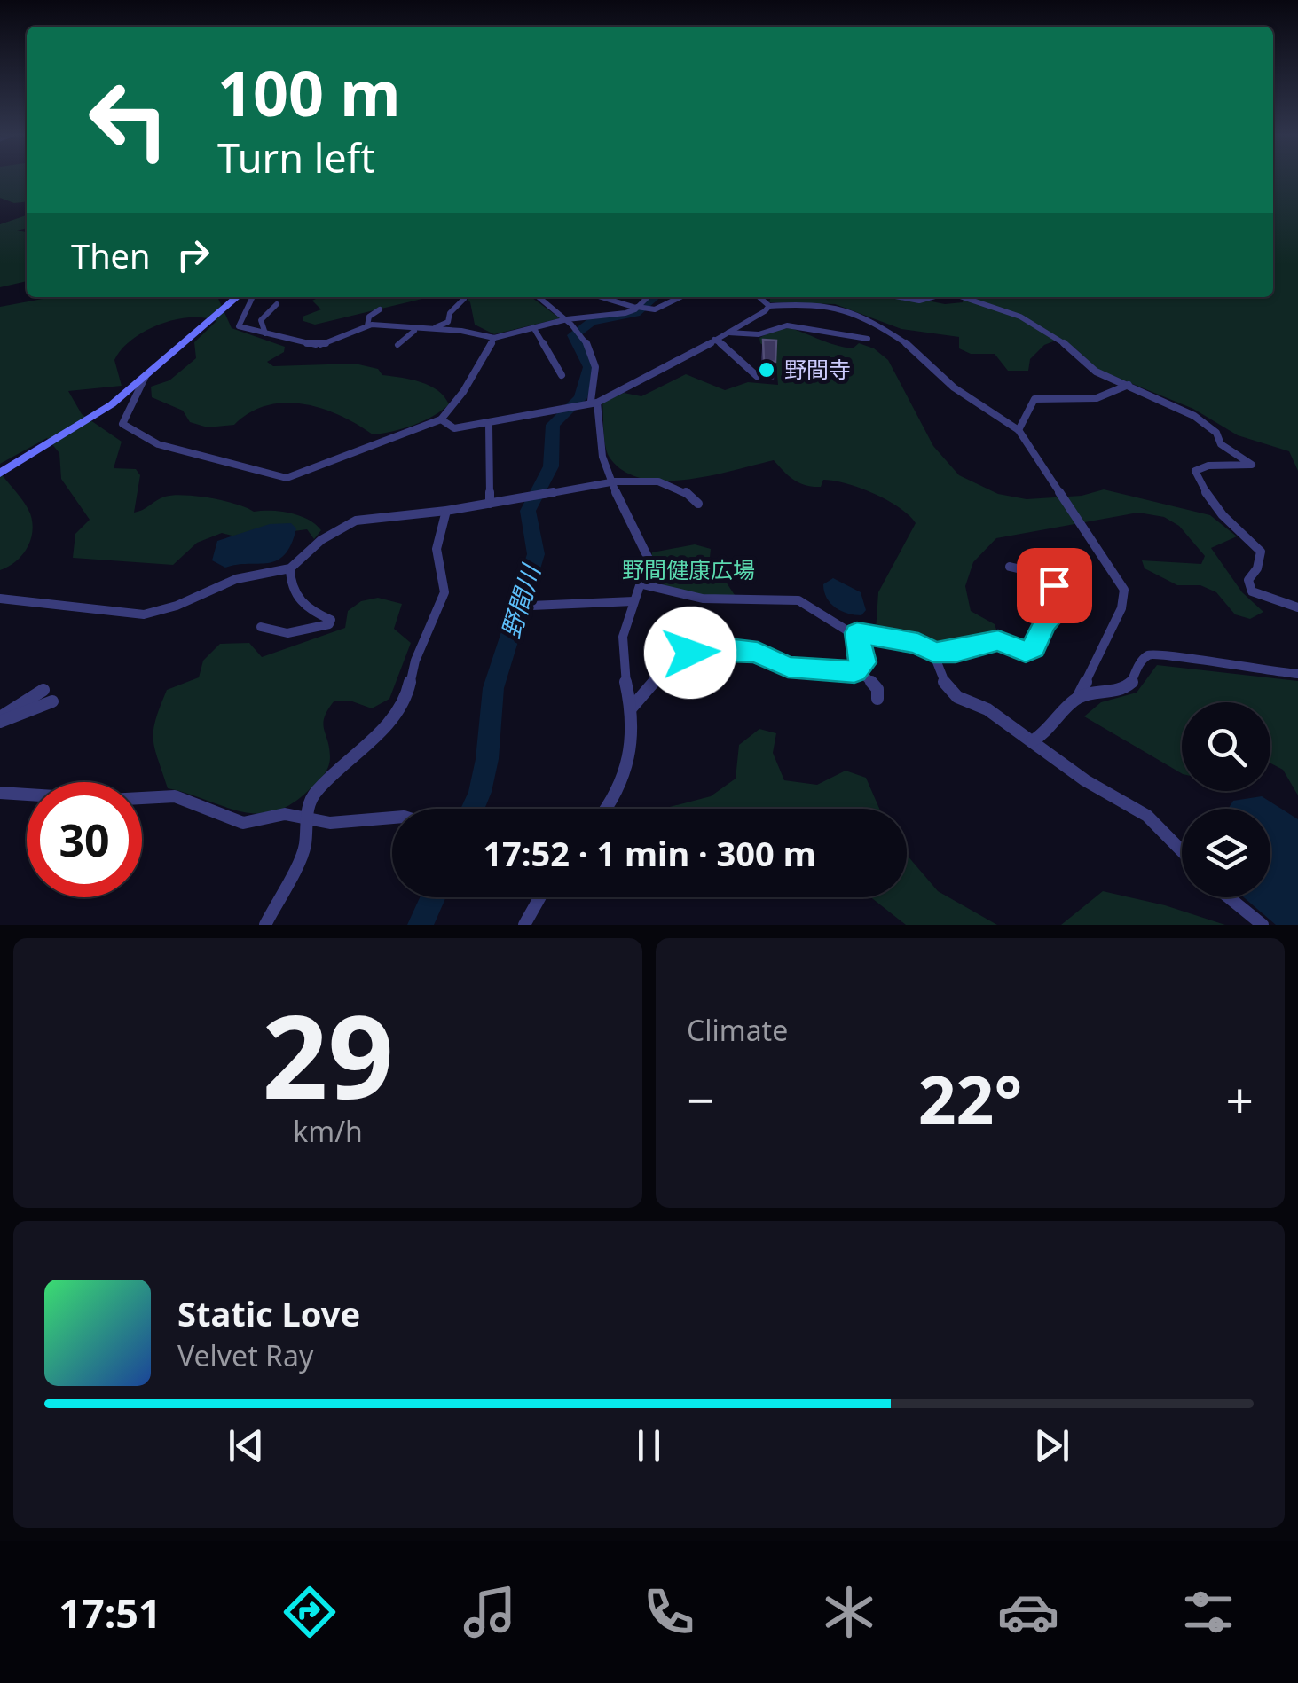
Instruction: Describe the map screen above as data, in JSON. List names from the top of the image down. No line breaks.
{"water":["野間川"],"parks":["野間健康広場"],"places":["野間寺"],"page":{"turn":["100 m","Turn left"],"then":"Then","limit":"30","trip":"17:52 · 1 min · 300 m","tile":[["29","km/h"],"Climate"],"heat":["−","22°","+"],"song":["Static Love","Velvet Ray"],"tabs":"17:51"}}
